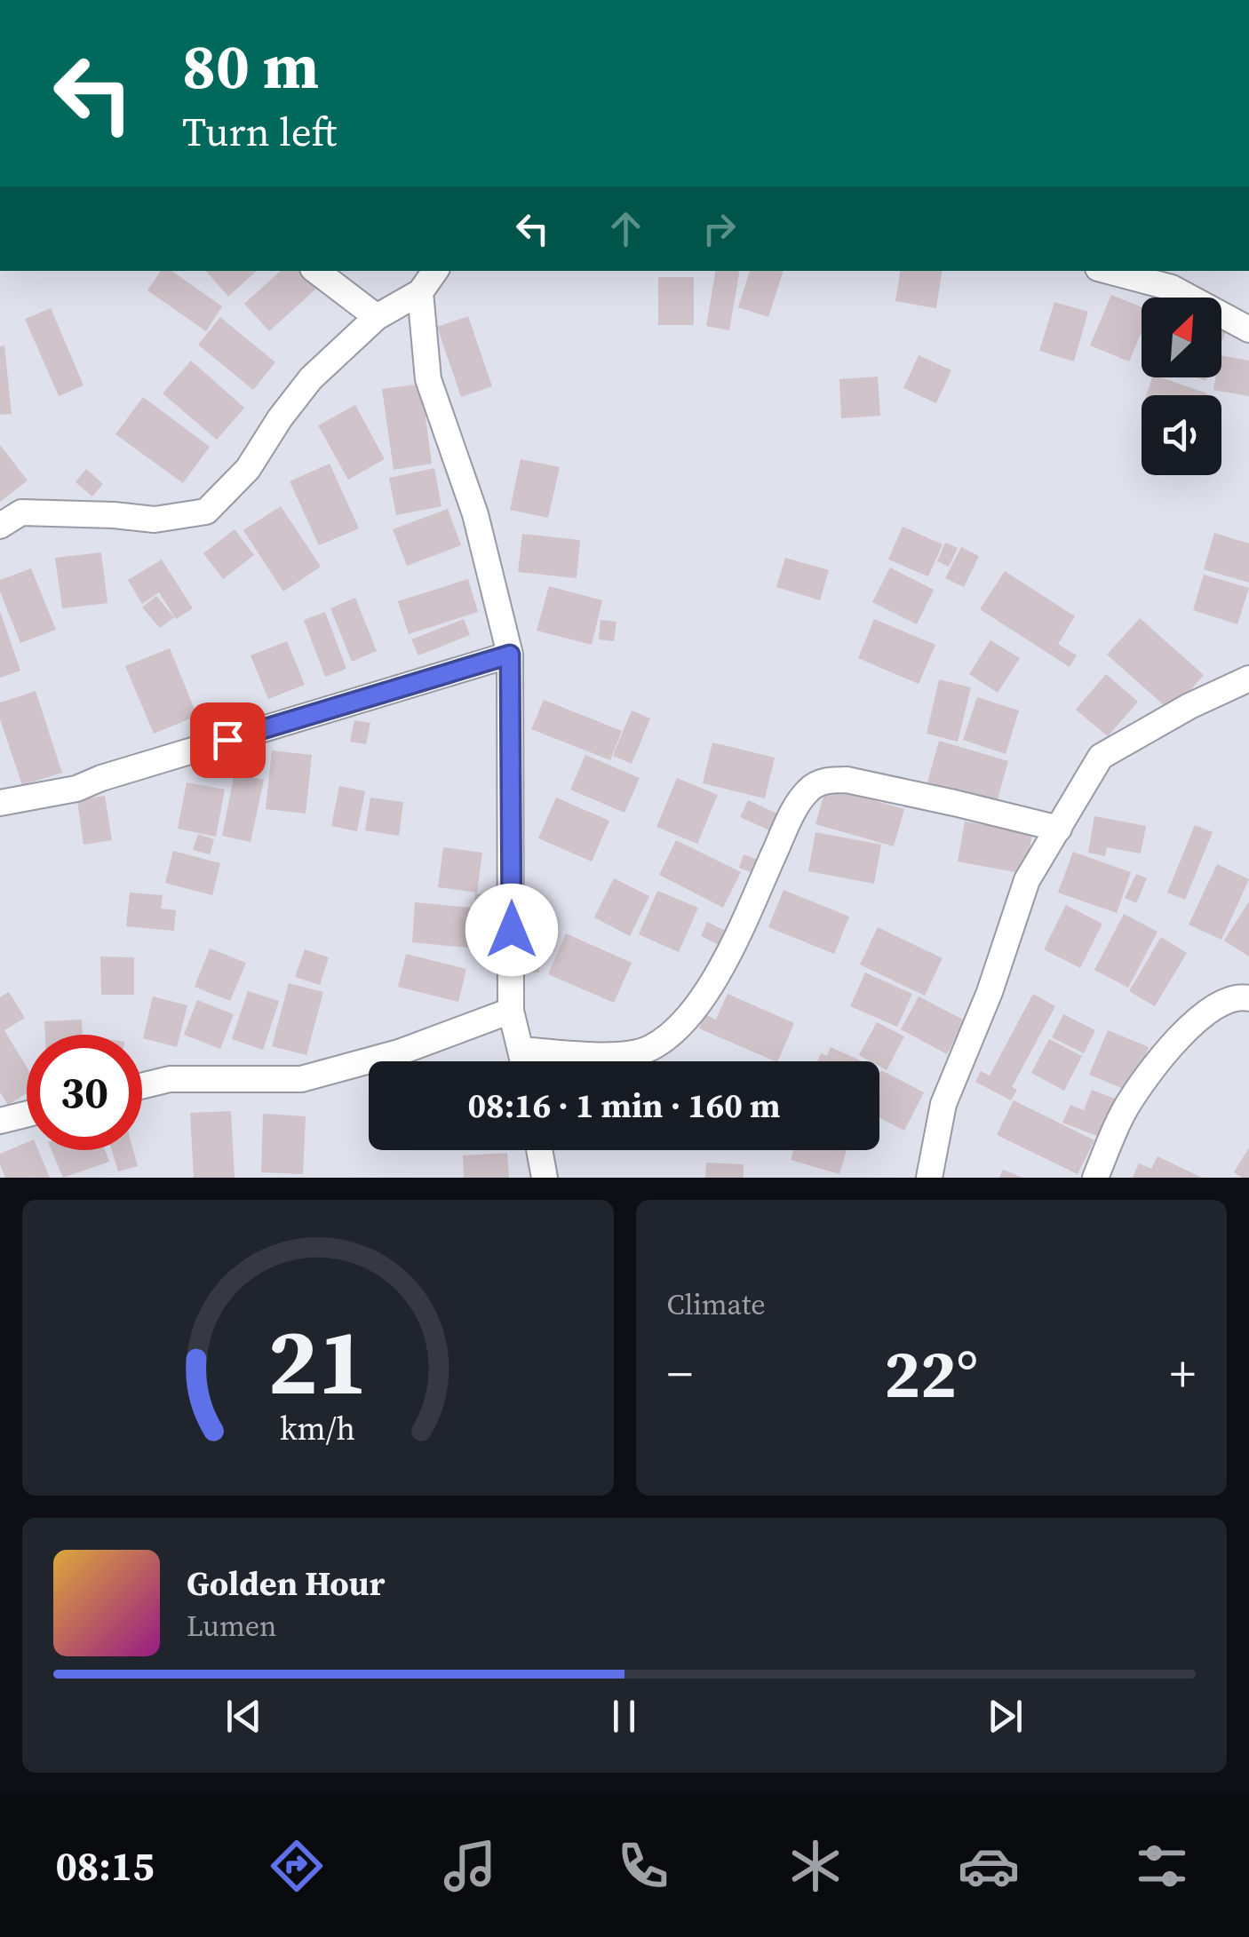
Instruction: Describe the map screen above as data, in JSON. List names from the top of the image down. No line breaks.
{"north":"top right","page":{"turn":["80 m","Turn left"],"limit":"30","trip":"08:16 · 1 min · 160 m","tile":"Climate","heat":["−","22°","+"],"song":["Golden Hour","Lumen"],"tabs":"08:15","gauge":["21","km/h"]}}
